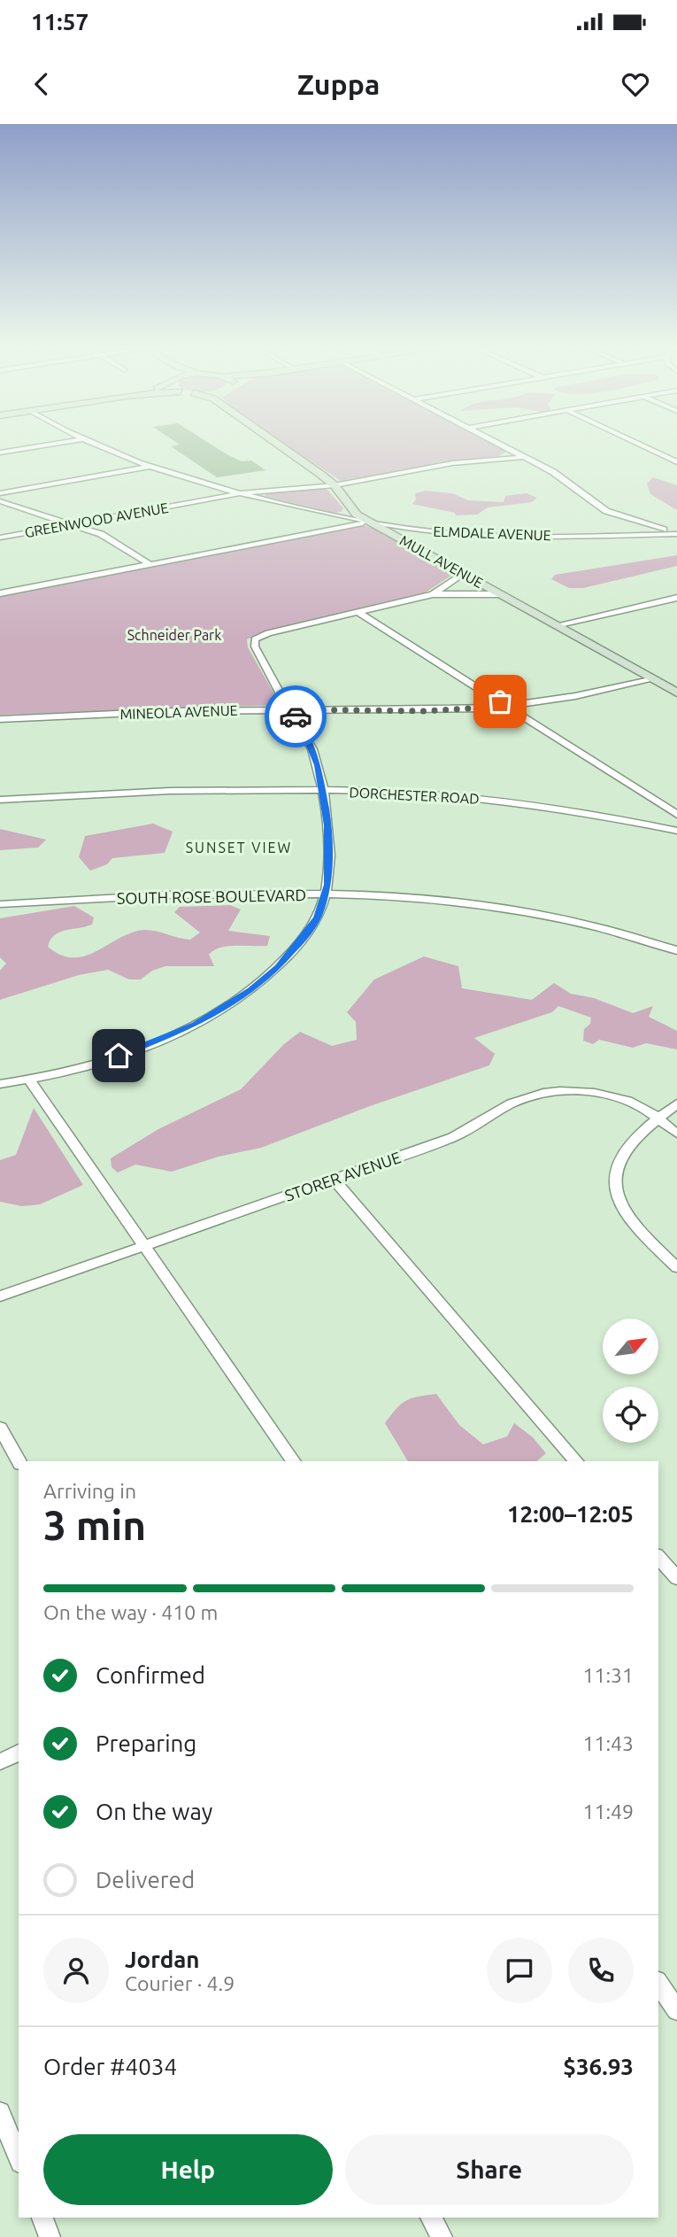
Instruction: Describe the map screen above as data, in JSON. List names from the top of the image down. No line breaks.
{"streets":{"street":["GREENWOOD AVENUE","ELMDALE AVENUE","MULL AVENUE","MINEOLA AVENUE","DORCHESTER ROAD","SOUTH ROSE BOULEVARD","STORER AVENUE"]},"crossings":[["GREENWOOD AVENUE","ELMDALE AVENUE"],["GREENWOOD AVENUE","MULL AVENUE"],["ELMDALE AVENUE","MULL AVENUE"],["MULL AVENUE","MINEOLA AVENUE"]],"districts":["SUNSET VIEW"],"parks":["Schneider Park"],"north":"top right","page":{"status":"11:57","header":"Zuppa","heading":["3 min","Arriving in","12:00–12:05"],"panel":["Jordan","Courier · 4.9","Order #4034","$36.93"],"bar":"On the way · 410 m","list":[["Confirmed","11:31"],["Preparing","11:43"],["On the way","11:49"],"Delivered"],"buttons":["Help","Share"]}}
